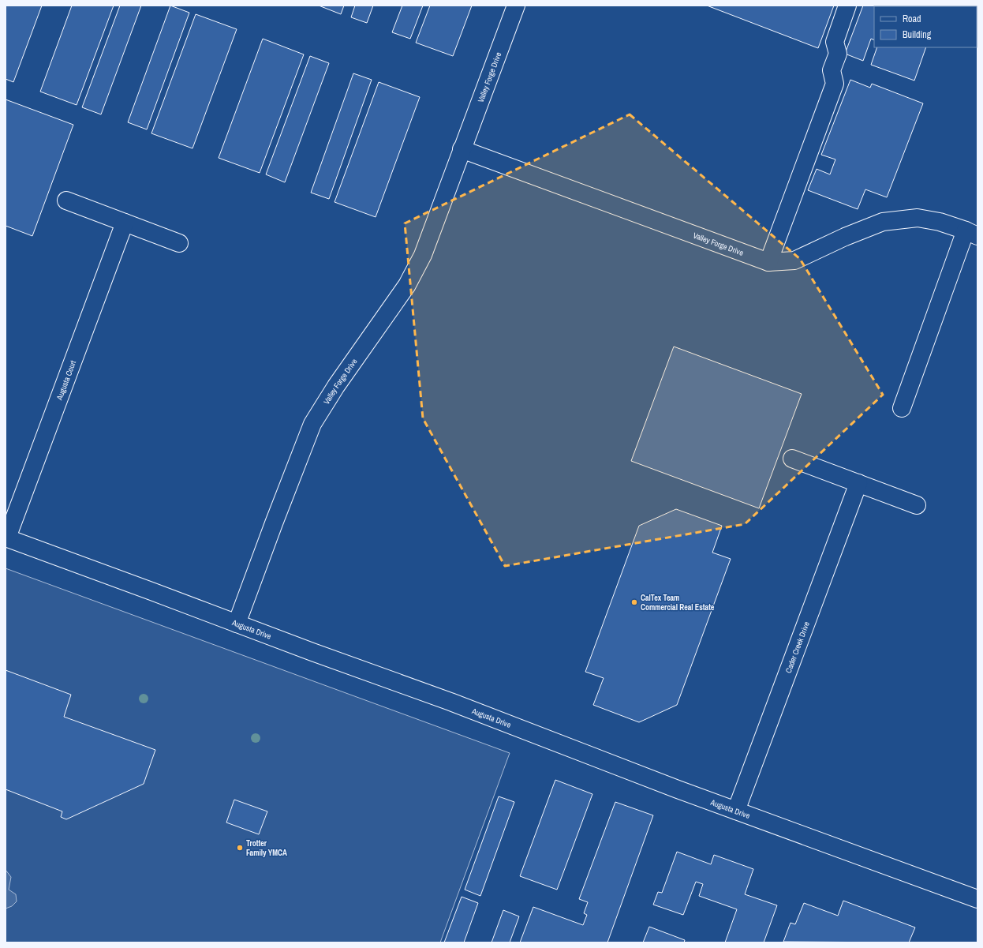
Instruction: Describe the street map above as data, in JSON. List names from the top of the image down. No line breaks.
{"streets":{"street":["Valley Forge Drive","Augusta Court","Augusta Drive","Cader Creek Drive"]},"crossings":[["Valley Forge Drive","Augusta Drive"],["Augusta Court","Augusta Drive"],["Augusta Drive","Cader Creek Drive"]],"places":["CalTex Team Commercial Real Estate","Trotter Family YMCA"],"legend":["Road","Building"]}
